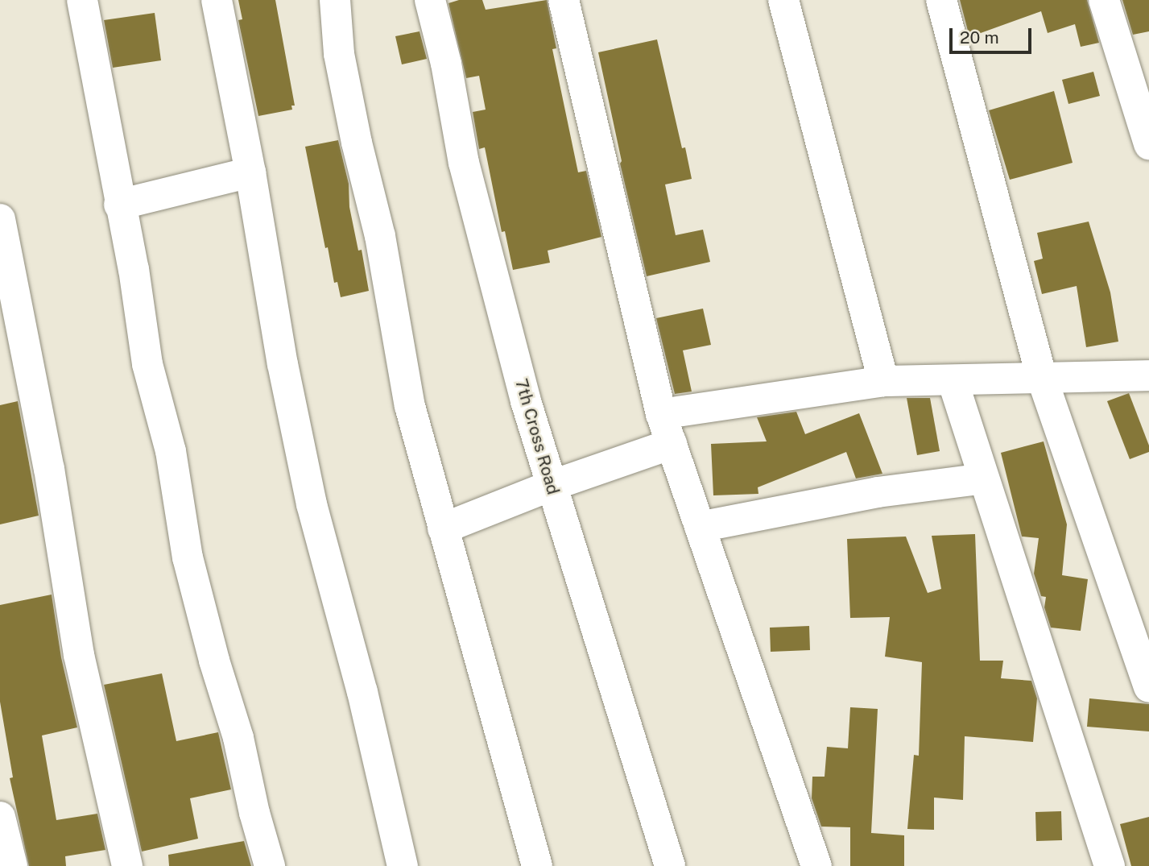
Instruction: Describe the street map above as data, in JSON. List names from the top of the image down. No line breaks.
{"streets":{"street":["7th Cross Road"]},"scale_bar":"20 m"}
